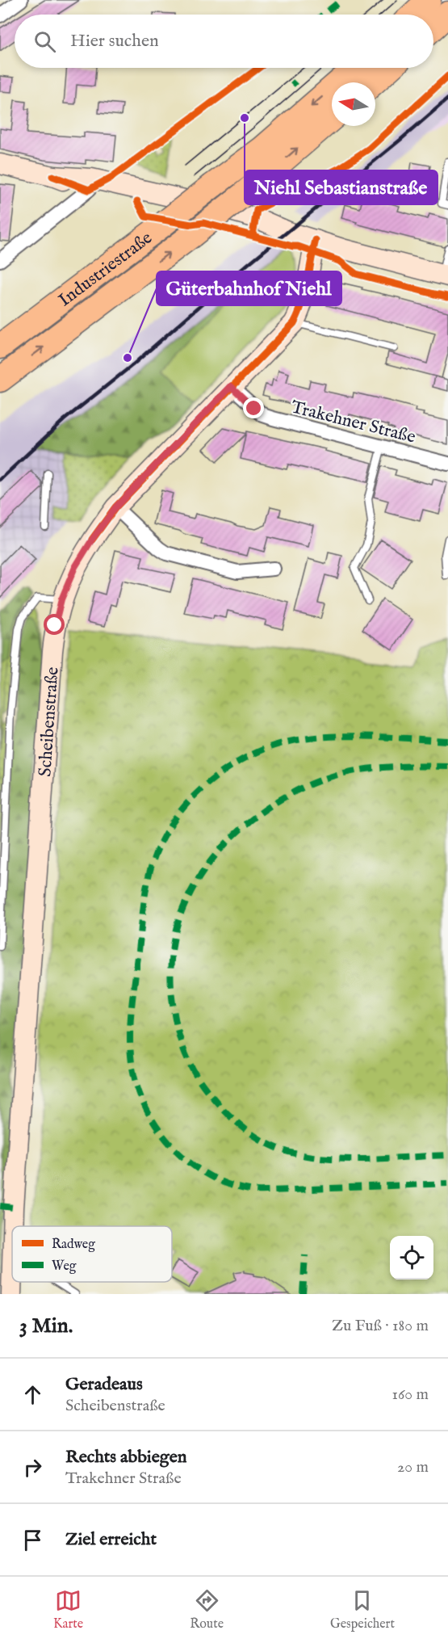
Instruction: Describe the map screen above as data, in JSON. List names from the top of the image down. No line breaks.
{"streets":{"highway":["Industriestraße"],"street":["Trakehner Straße","Scheibenstraße"]},"crossings":[["Trakehner Straße","Scheibenstraße"]],"places":["Niehl Sebastianstraße","Güterbahnhof Niehl"],"legend":["Radweg","Weg"],"north":"left","page":{"search":"Hier suchen","heading":["3 Min.","Zu Fuß · 180 m"],"list":[["Geradeaus","Scheibenstraße","160 m"],["Rechts abbiegen","Trakehner Straße","20 m"],"Ziel erreicht"],"nav":["Karte","Route","Gespeichert"]}}
